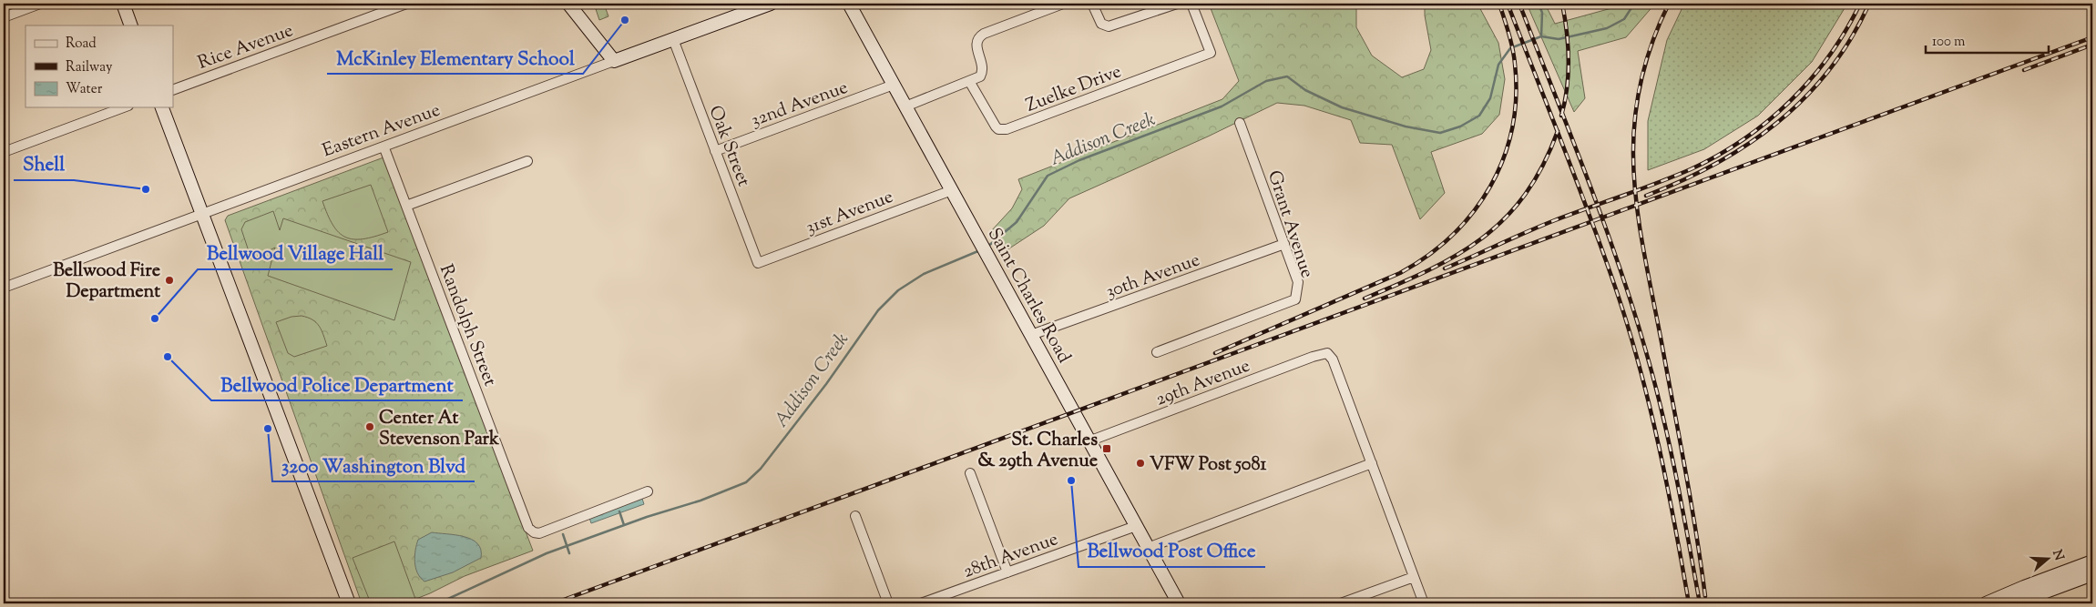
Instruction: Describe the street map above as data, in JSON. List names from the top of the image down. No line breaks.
{"streets":{"main road":["Eastern Avenue","Saint Charles Road"],"street":["Rice Avenue","Zuelke Drive","32nd Avenue","Oak Street","31st Avenue","Grant Avenue","30th Avenue","Randolph Street","29th Avenue","28th Avenue"]},"crossings":[["32nd Avenue","Oak Street"],["32nd Avenue","Saint Charles Road"],["Eastern Avenue","Oak Street"],["Eastern Avenue","Randolph Street"],["Oak Street","31st Avenue"],["31st Avenue","Saint Charles Road"],["Grant Avenue","30th Avenue"],["30th Avenue","Saint Charles Road"],["Saint Charles Road","29th Avenue"],["Saint Charles Road","28th Avenue"]],"water":["Addison Creek"],"places":{"other":["McKinley Elementary School","Shell","Bellwood Fire Department","Bellwood Village Hall","Bellwood Police Department","Center At Stevenson Park","3200 Washington Blvd","VFW Post 5081","Bellwood Post Office"],"transit":["St. Charles & 29th Avenue"]},"legend":["Road","Railway","Water"],"scale_bar":"100 m","north":"right"}
